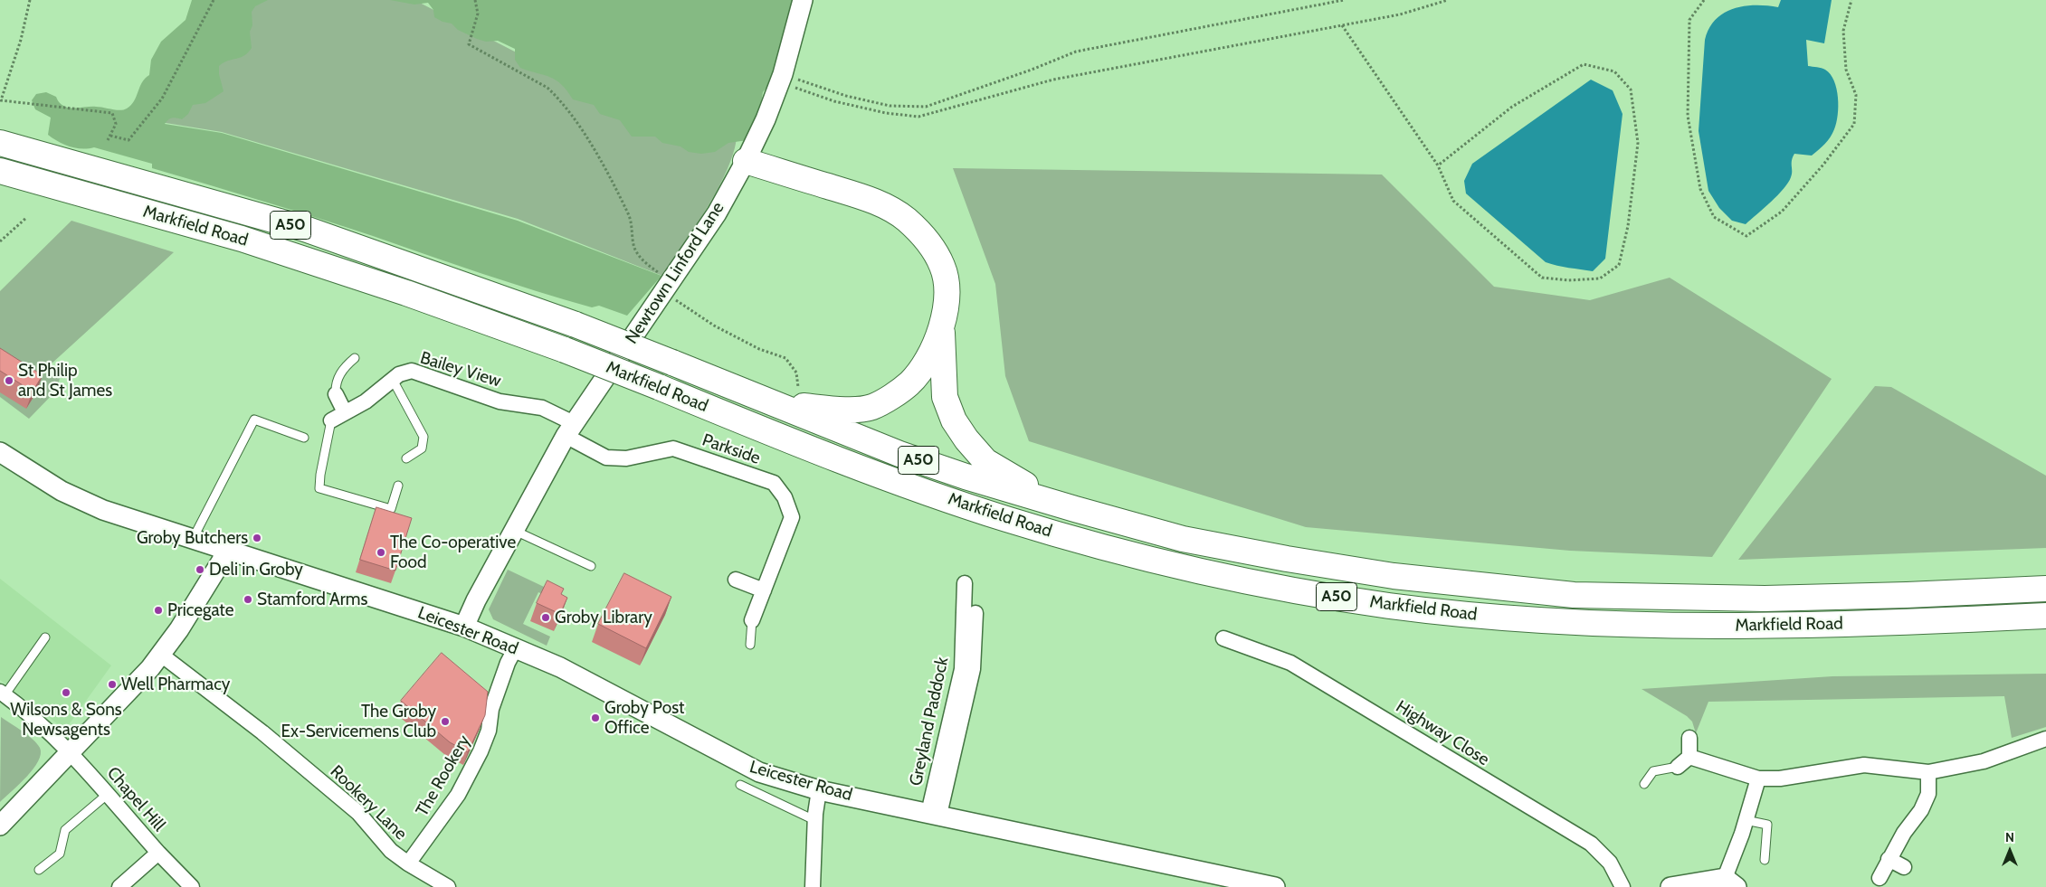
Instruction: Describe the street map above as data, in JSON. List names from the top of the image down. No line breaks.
{"streets":{"highway":["A50","Markfield Road"],"street":["Newtown Linford Lane","Bailey View","Parkside","Leicester Road","Greyland Paddock","Highway Close","The Rookery","Chapel Hill","Rookery Lane"]},"crossings":[["Newtown Linford Lane","Bailey View"],["Newtown Linford Lane","Parkside"],["Newtown Linford Lane","Leicester Road"],["Bailey View","Parkside"],["Leicester Road","Greyland Paddock"],["Leicester Road","The Rookery"],["The Rookery","Rookery Lane"]],"places":["St Philip and St James","Groby Butchers","The Co-operative Food","Deli in Groby","Stamford Arms","Pricegate","Groby Library","Well Pharmacy","Wilsons & Sons Newsagents","Groby Post Office","The Groby Ex-Servicemens Club"],"north":"top"}
